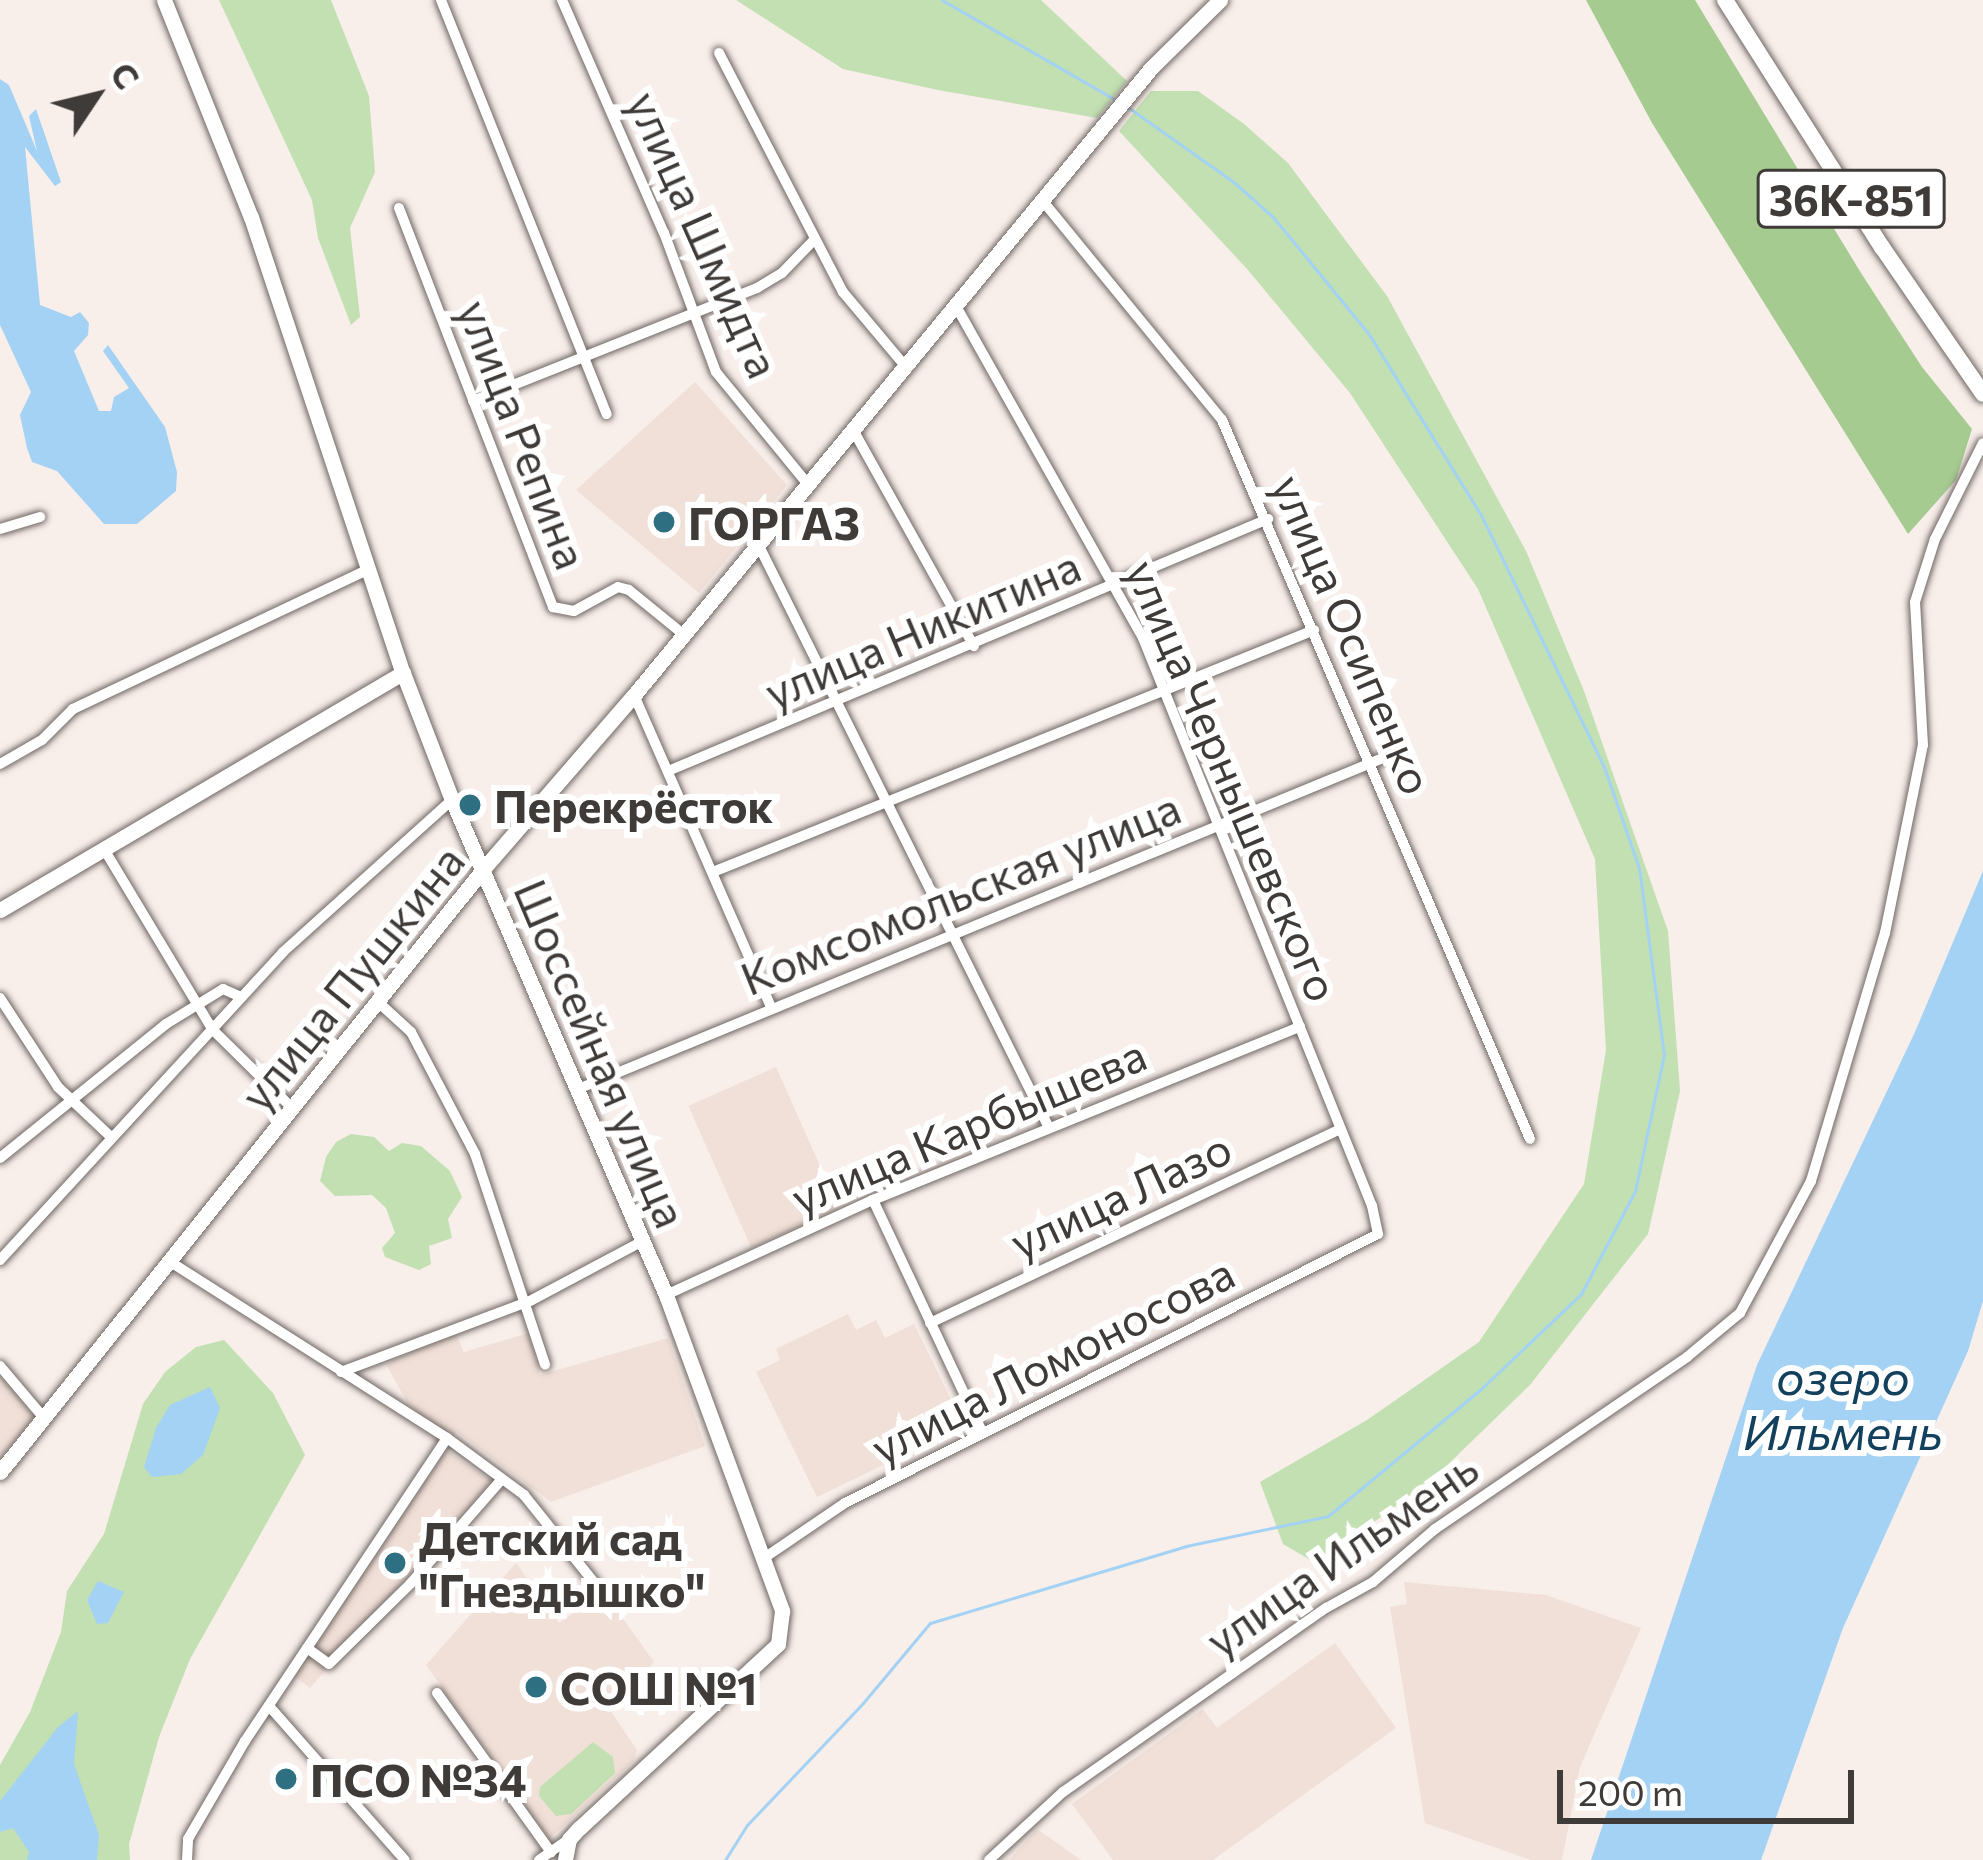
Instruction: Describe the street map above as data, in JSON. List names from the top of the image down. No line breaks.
{"streets":{"main road":["36К-851","улица Пушкина","Шоссейная улица"],"street":["улица Шмидта","улица Репина","улица Никитина","улица Осипенко","улица Чернышевского","Комсомольская улица","улица Карбышева","улица Лазо","улица Ломоносова","улица Ильмень"]},"crossings":[["улица Шмидта","улица Пушкина"],["улица Репина","улица Пушкина"],["улица Никитина","улица Осипенко"],["улица Никитина","улица Чернышевского"],["улица Осипенко","Комсомольская улица"],["улица Осипенко","улица Пушкина"],["улица Чернышевского","Комсомольская улица"],["улица Чернышевского","улица Пушкина"],["улица Чернышевского","улица Карбышева"],["улица Чернышевского","улица Лазо"],["улица Чернышевского","улица Ломоносова"],["Комсомольская улица","Шоссейная улица"],["улица Пушкина","Шоссейная улица"],["Шоссейная улица","улица Карбышева"],["Шоссейная улица","улица Ломоносова"]],"water":["озеро Ильмень"],"places":["ГОРГАЗ","Перекрёсток","Детский сад \"Гнездышко\"","СОШ №1","ПСО №34"],"scale_bar":"200 m","north":"top right"}
